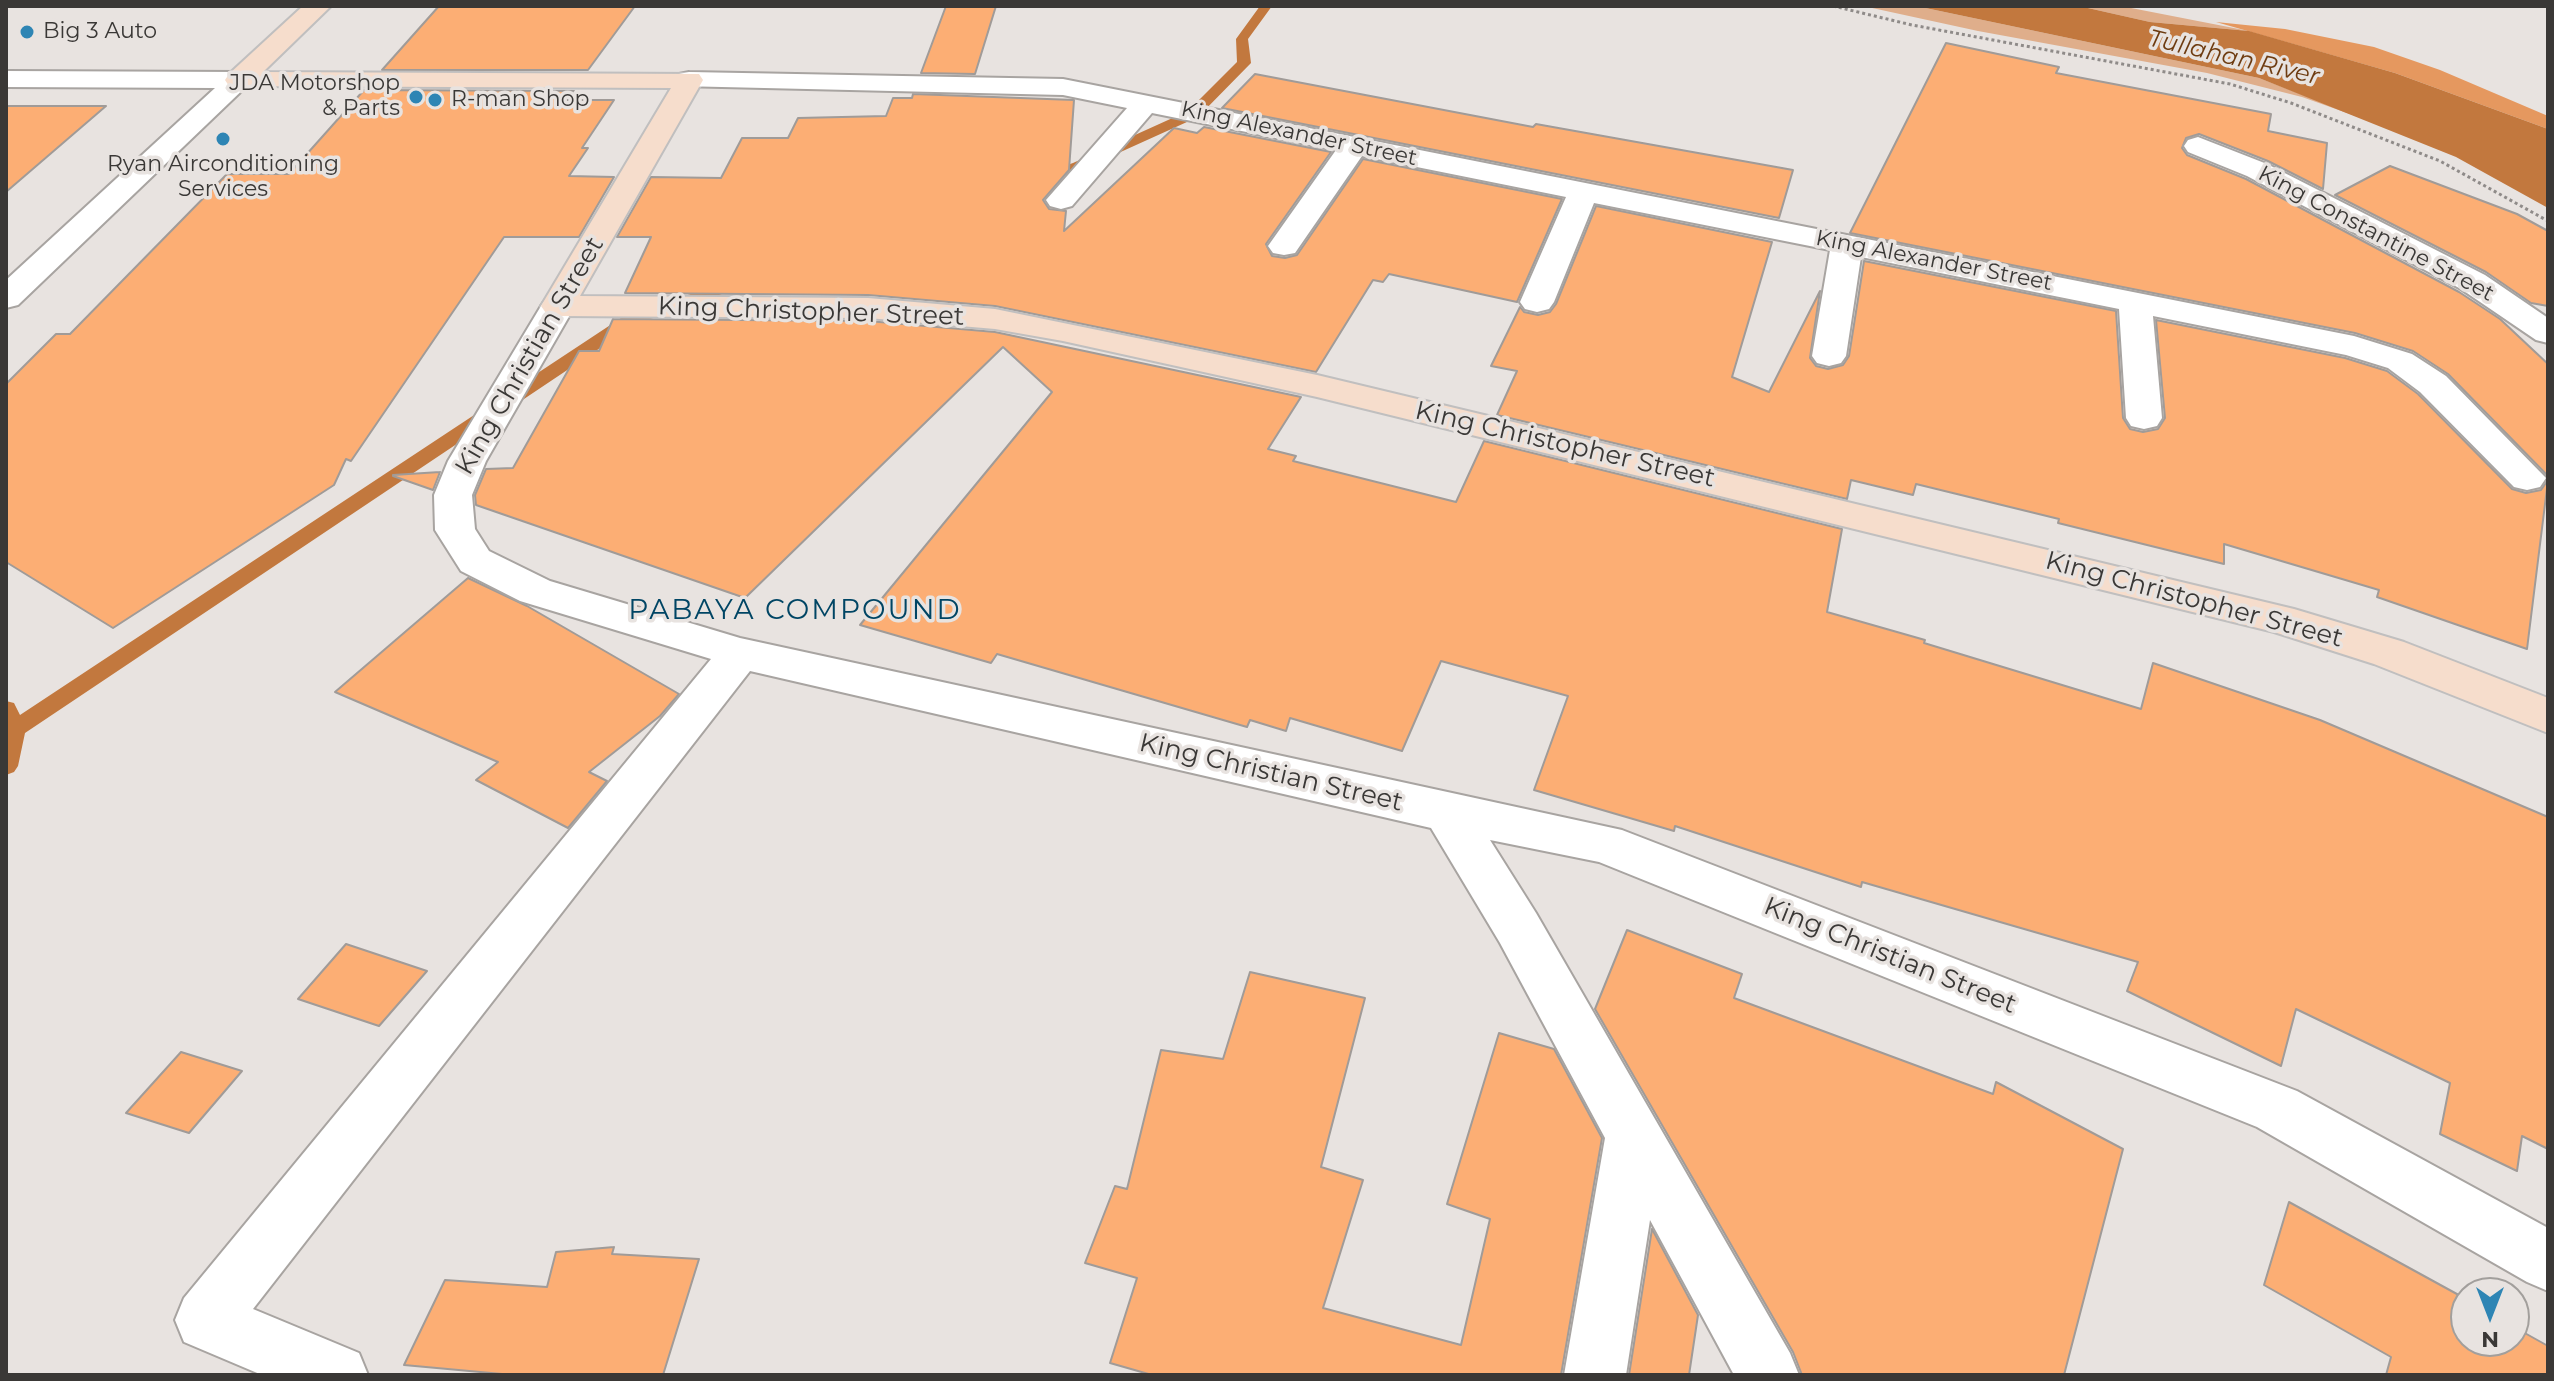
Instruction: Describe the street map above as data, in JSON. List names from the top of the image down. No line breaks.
{"streets":{"main road":["King Alexander Street","King Christopher Street","King Christian Street"],"street":["King Constantine Street"]},"crossings":[["King Alexander Street","King Christian Street"],["King Christopher Street","King Christian Street"]],"districts":["PABAYA COMPOUND"],"water":["Tullahan River"],"places":["Big 3 Auto","JDA Motorshop & Parts","R-man Shop","Ryan Airconditioning Services"],"north":"bottom"}
